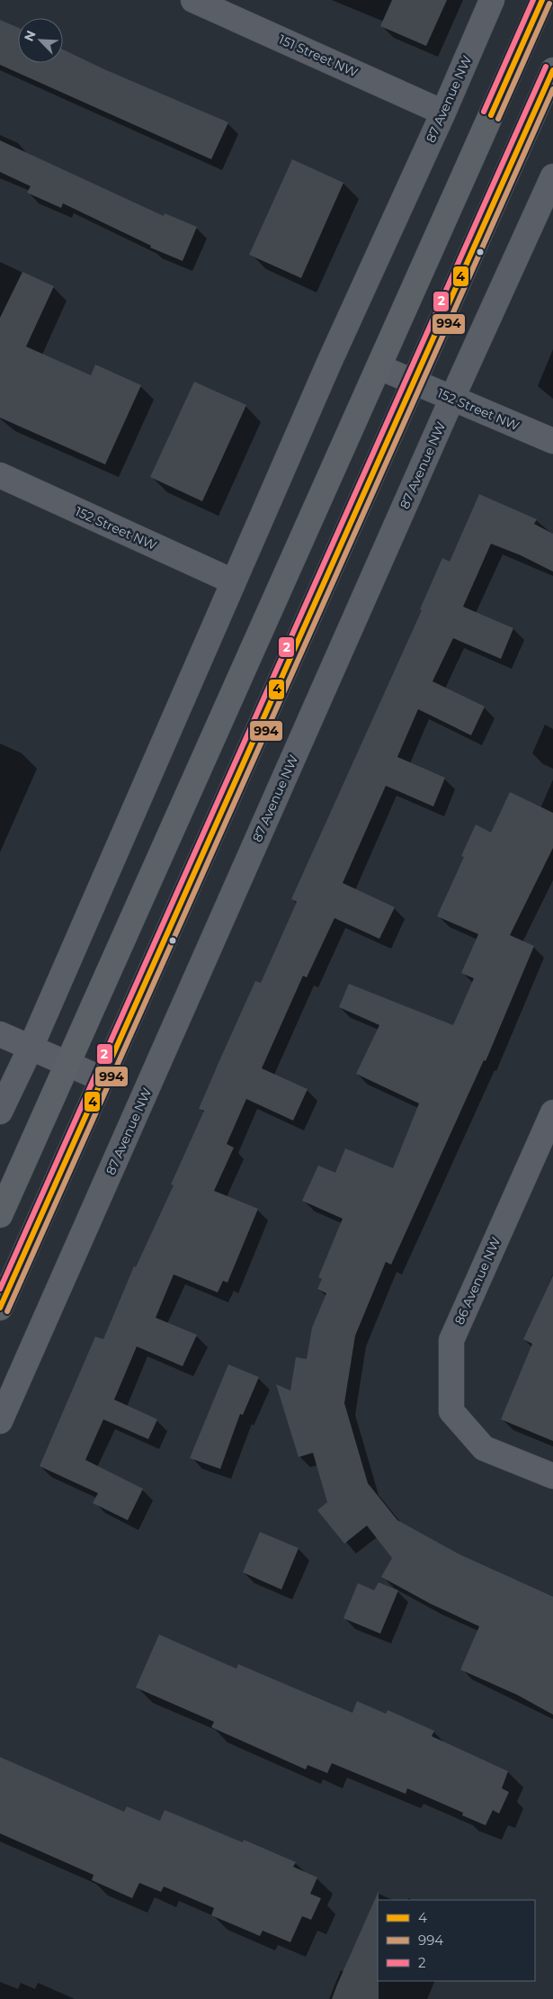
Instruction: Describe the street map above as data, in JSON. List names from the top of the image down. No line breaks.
{"streets":{"street":["151 Street NW","87 Avenue NW","152 Street NW","86 Avenue NW"]},"crossings":[["151 Street NW","87 Avenue NW"],["87 Avenue NW","152 Street NW"]],"lines":["transit line 4","transit line 2","transit line 994"],"legend":["4","994","2"],"north":"top left"}
